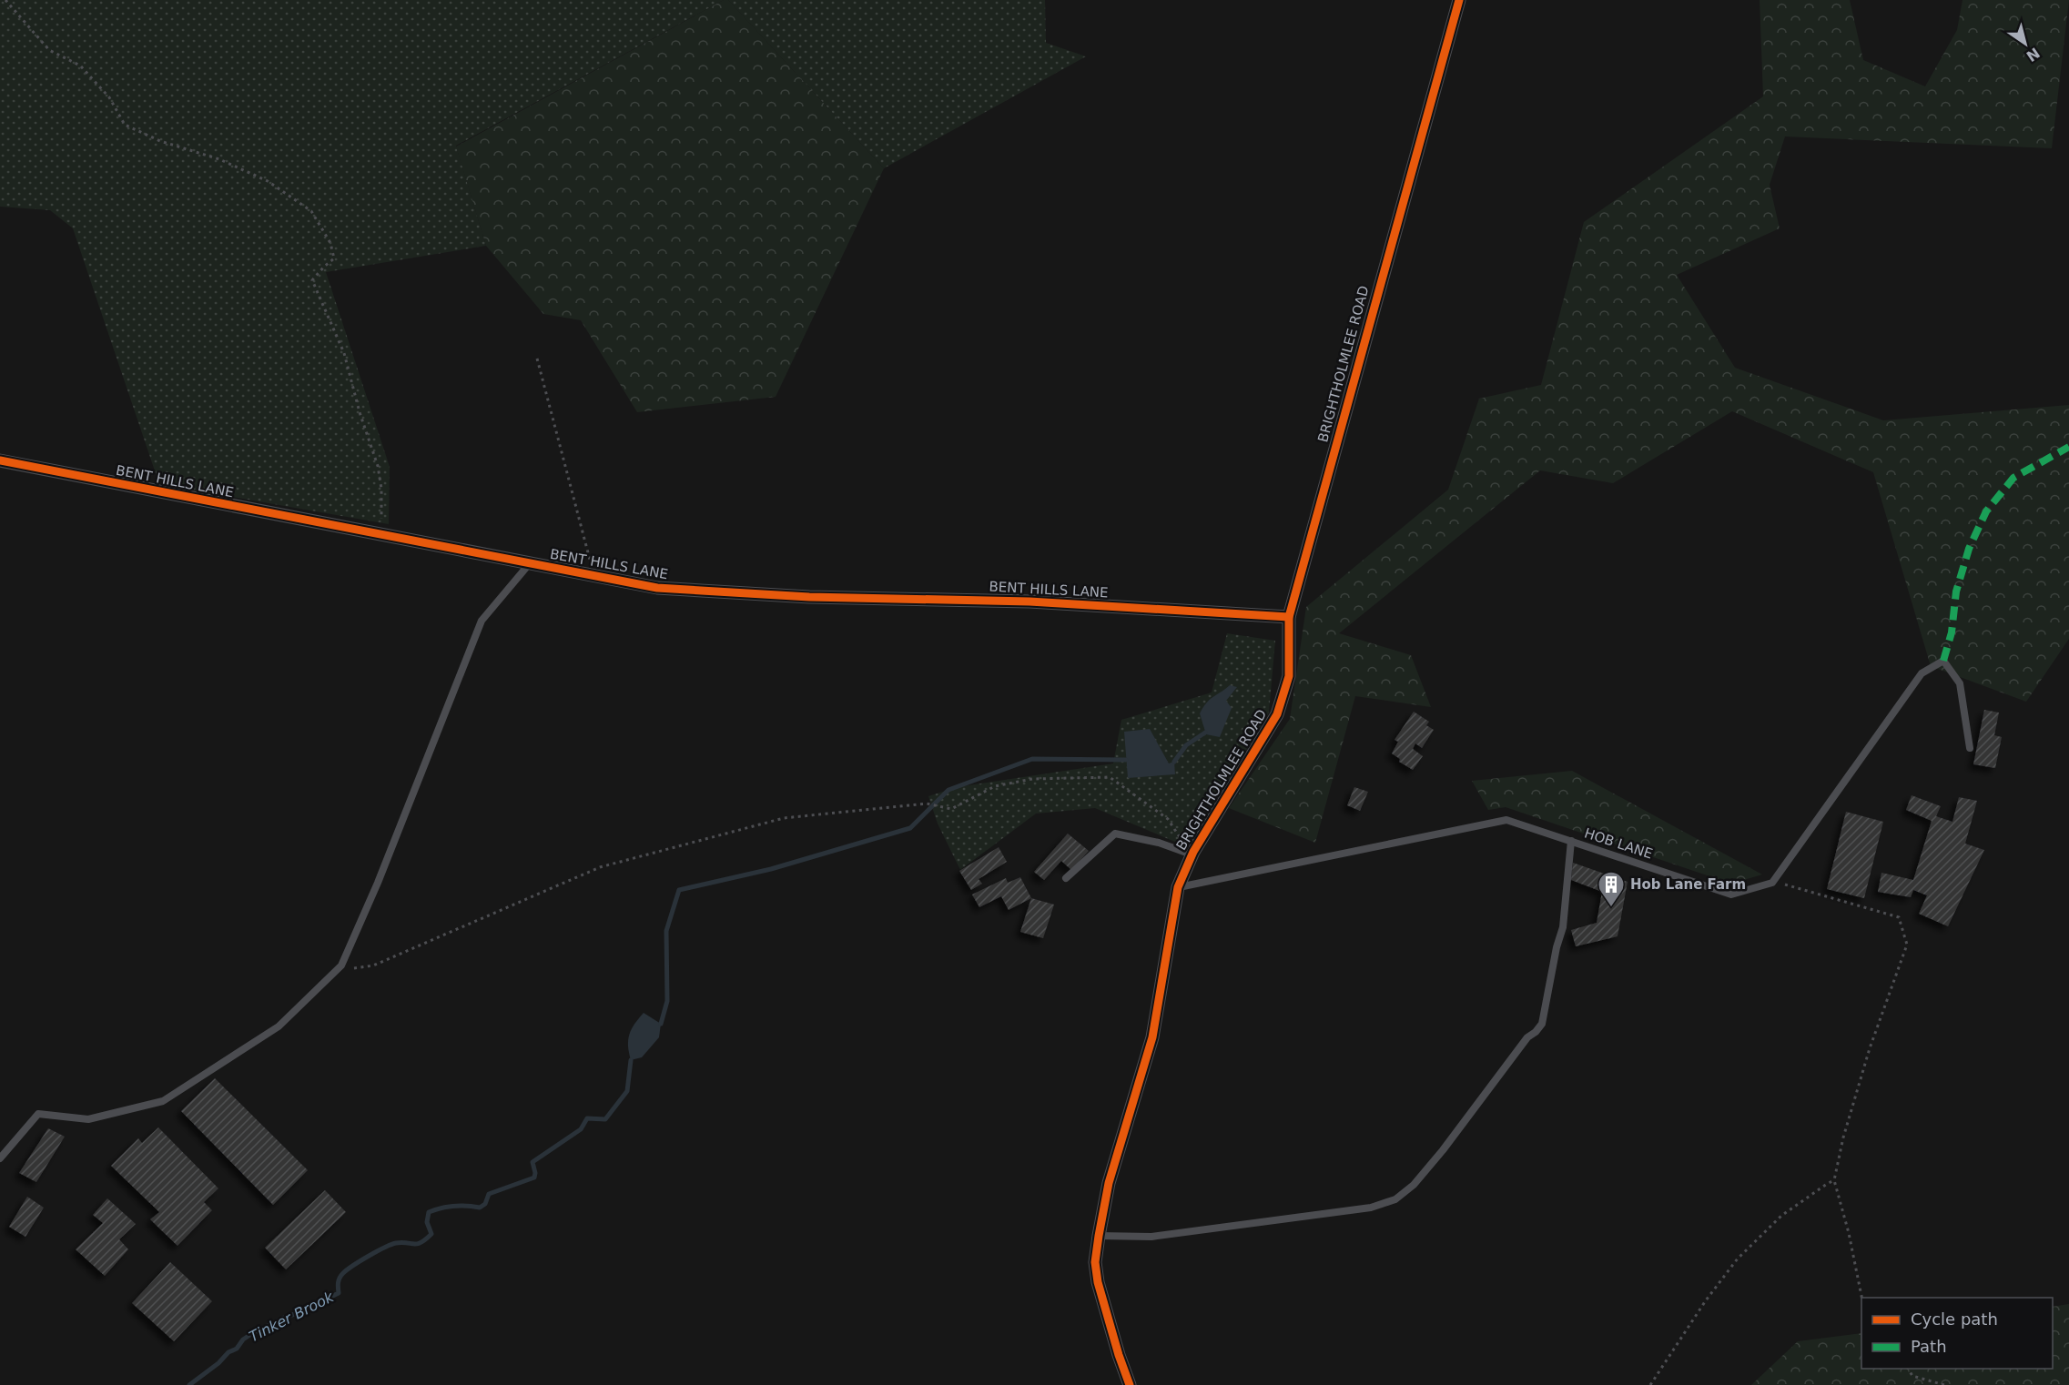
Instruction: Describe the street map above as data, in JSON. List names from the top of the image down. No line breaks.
{"streets":{"street":["BRIGHTHOLMLEE ROAD","BENT HILLS LANE"],"lane":["HOB LANE"]},"crossings":[["BRIGHTHOLMLEE ROAD","BENT HILLS LANE"],["BRIGHTHOLMLEE ROAD","HOB LANE"]],"water":["Tinker Brook"],"places":{"building":["Hob Lane Farm"]},"legend":["Cycle path","Path"],"north":"bottom right"}
